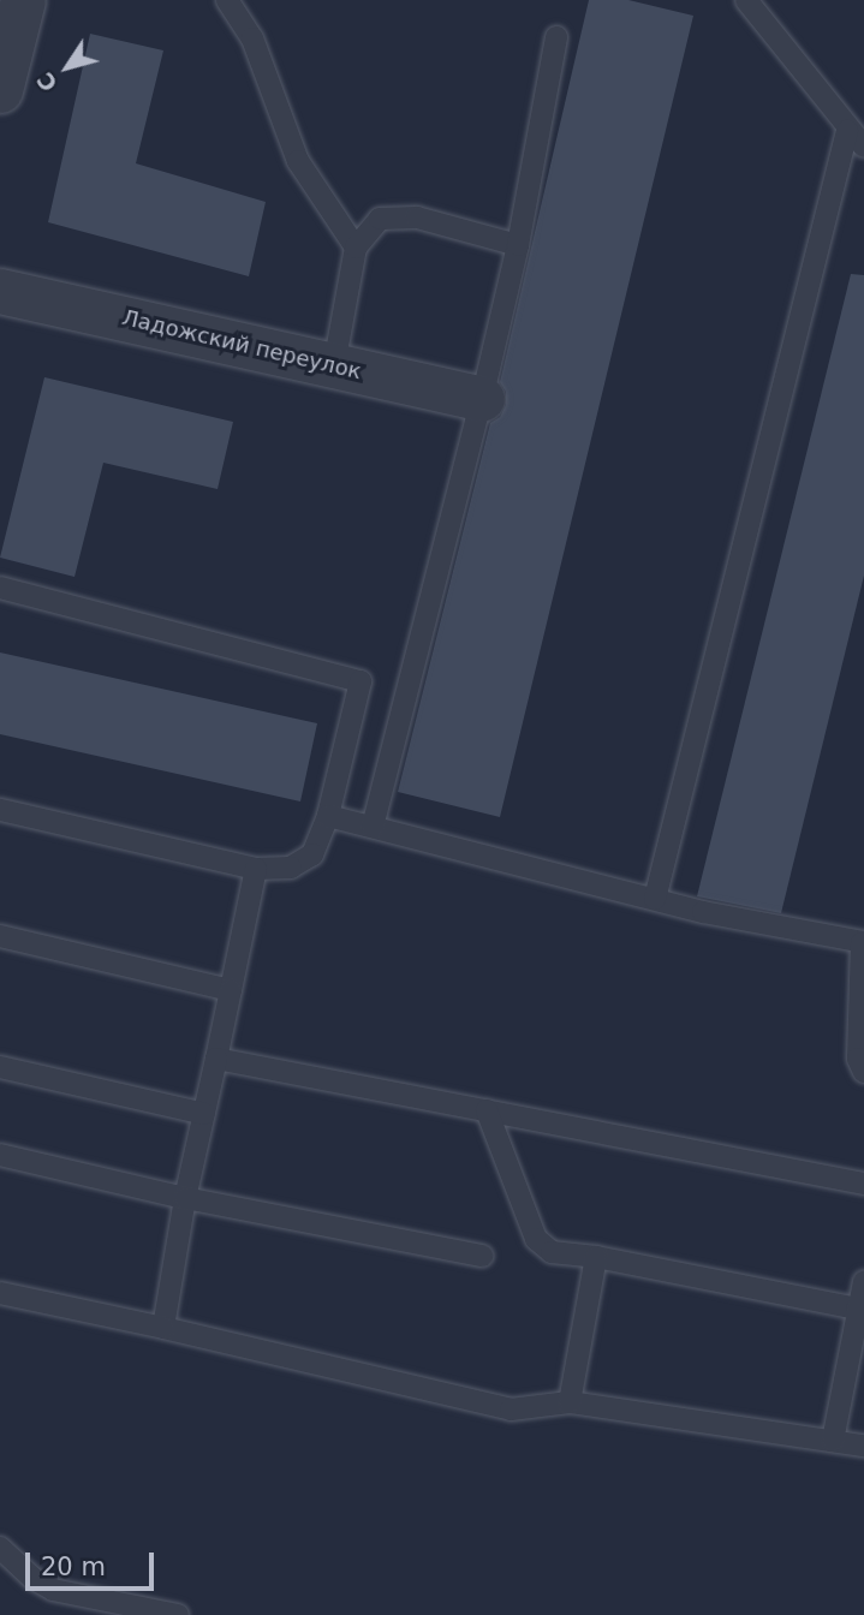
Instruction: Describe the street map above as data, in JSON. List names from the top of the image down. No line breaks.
{"streets":{"street":["Ладожский переулок"]},"scale_bar":"20 m","north":"bottom left"}
